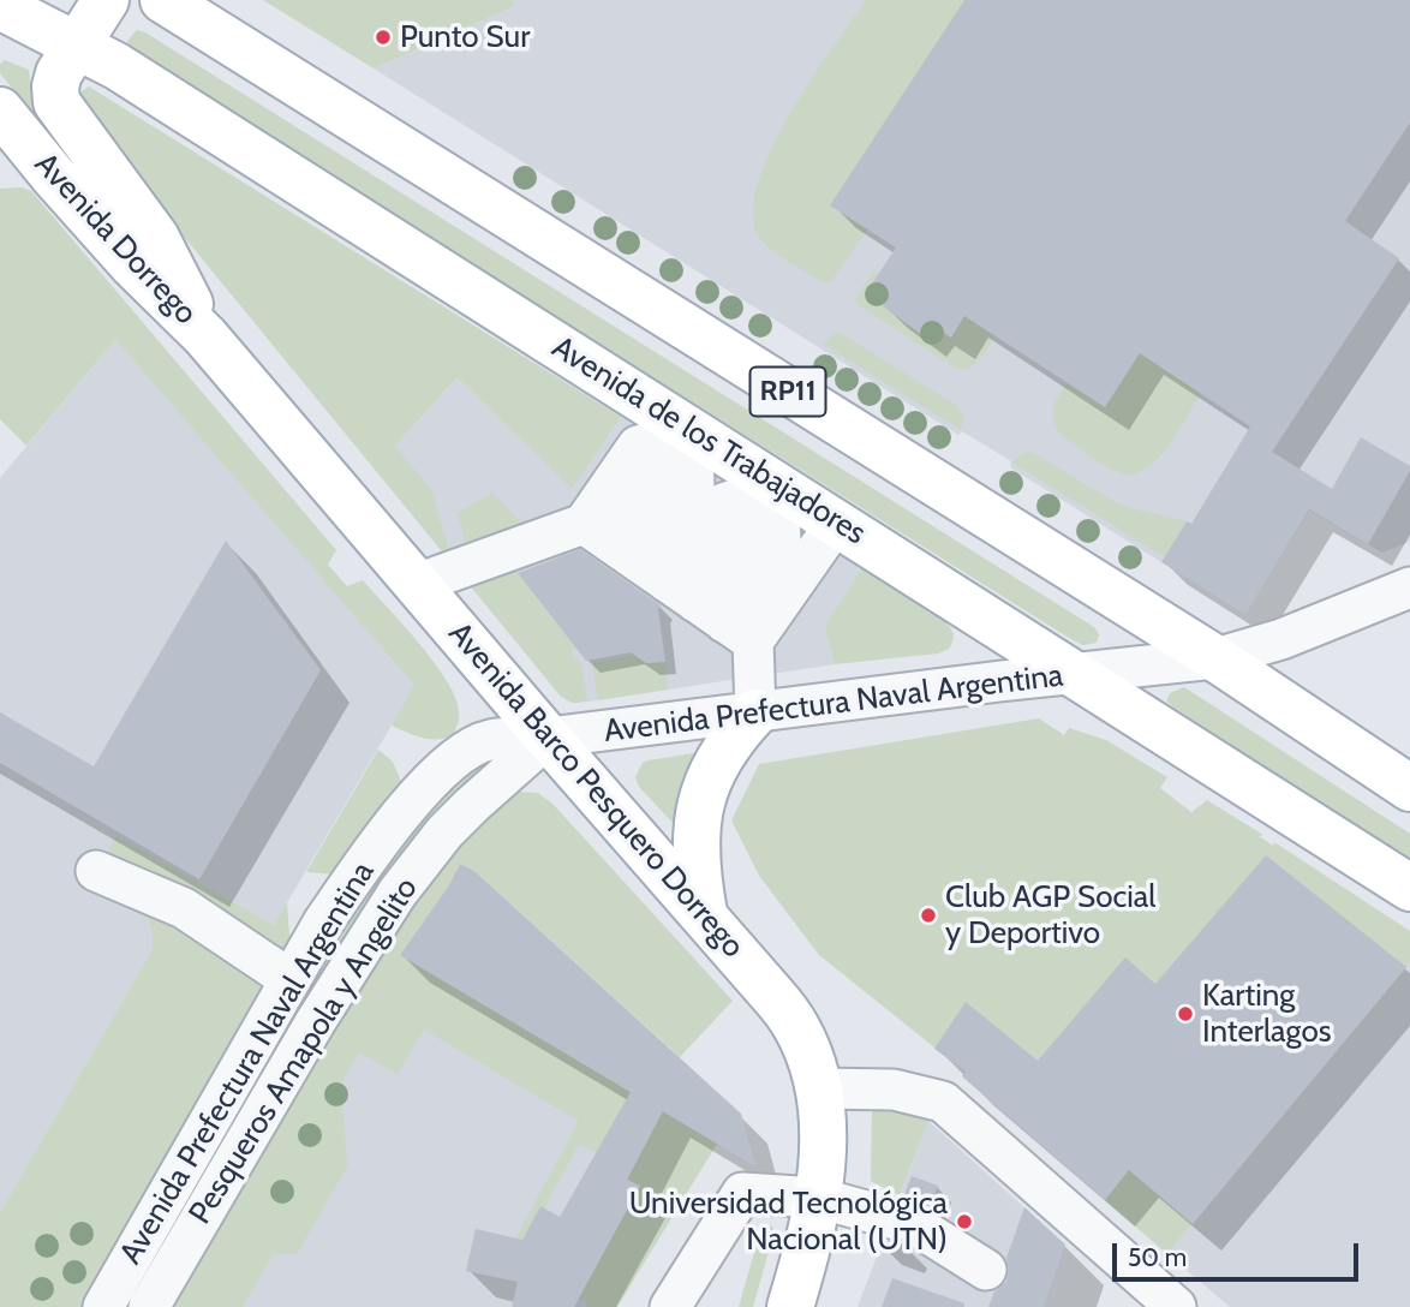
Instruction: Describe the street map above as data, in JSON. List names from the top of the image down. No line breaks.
{"streets":{"main road":["Avenida Dorrego","RP11","Avenida de los Trabajadores","Avenida Barco Pesquero Dorrego"],"street":["Avenida Prefectura Naval Argentina","Pesqueros Amapola y Angelito"]},"crossings":[["Avenida Dorrego","Avenida de los Trabajadores"],["Avenida Dorrego","Avenida Barco Pesquero Dorrego"],["RP11","Avenida Prefectura Naval Argentina"],["Avenida de los Trabajadores","Avenida Prefectura Naval Argentina"],["Avenida Prefectura Naval Argentina","Avenida Barco Pesquero Dorrego"],["Avenida Prefectura Naval Argentina","Pesqueros Amapola y Angelito"],["Avenida Barco Pesquero Dorrego","Pesqueros Amapola y Angelito"]],"places":["Punto Sur","Club AGP Social y Deportivo","Karting Interlagos","Universidad Tecnológica Nacional (UTN)"],"scale_bar":"50 m"}
